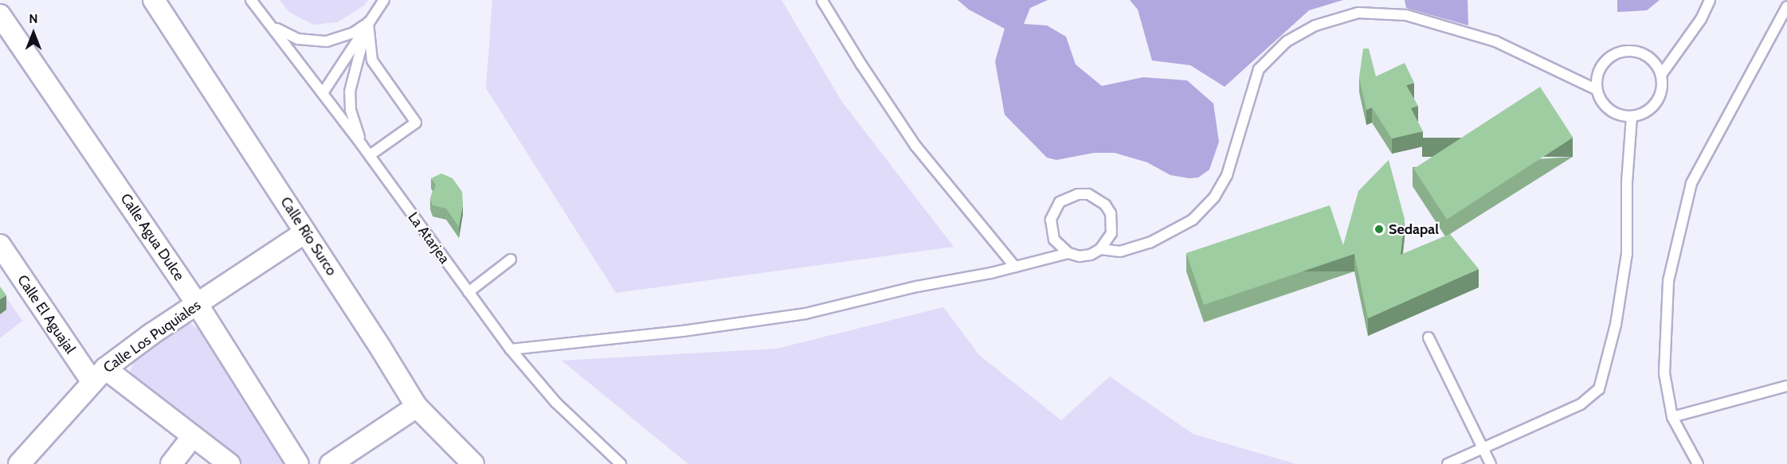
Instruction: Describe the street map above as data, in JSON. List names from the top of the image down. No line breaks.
{"streets":{"street":["Calle Río Surco","Calle Agua Dulce","Calle El Aguajal","Calle Los Puquiales"],"lane":["La Atarjea"]},"crossings":[["Calle Río Surco","Calle Los Puquiales"],["Calle Agua Dulce","Calle Los Puquiales"],["Calle El Aguajal","Calle Los Puquiales"]],"places":["Sedapal"],"north":"top"}
